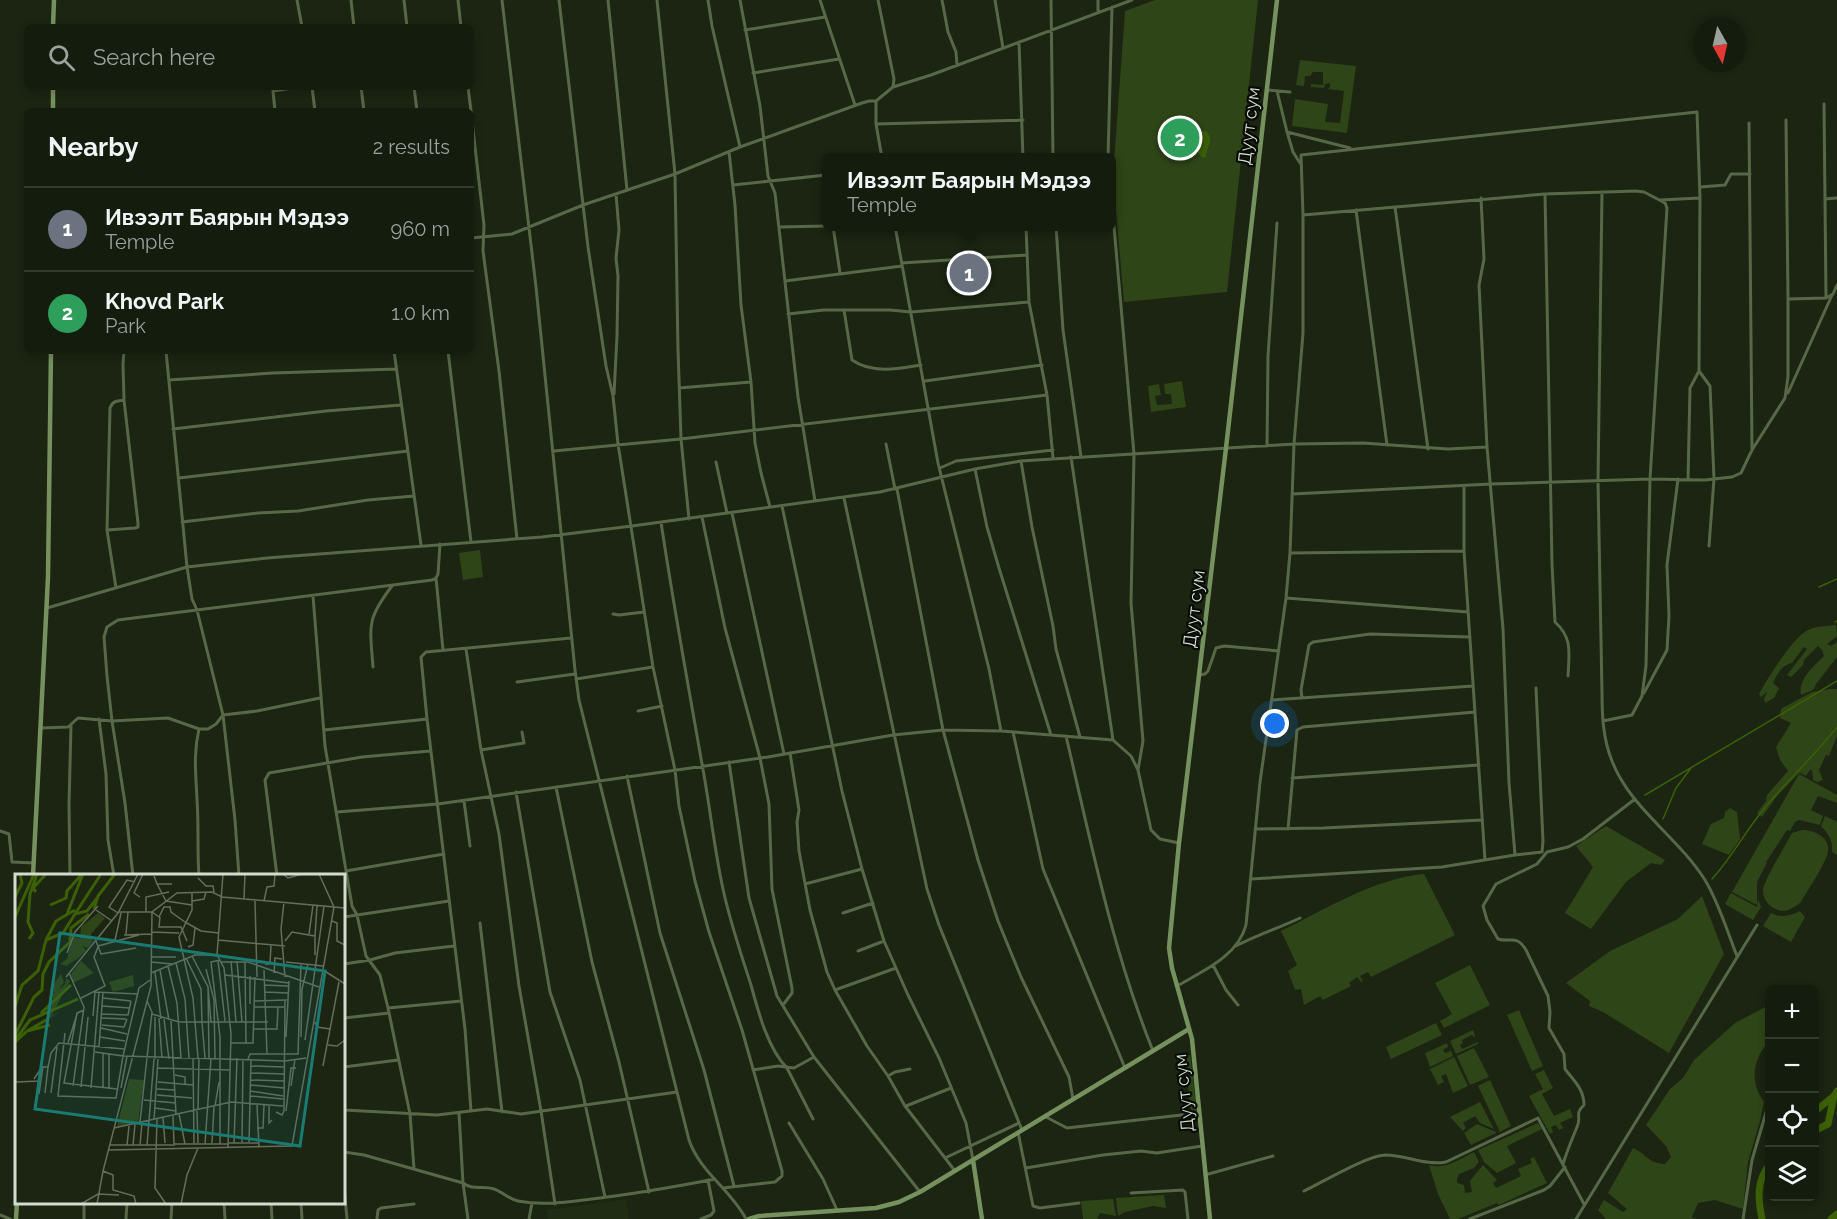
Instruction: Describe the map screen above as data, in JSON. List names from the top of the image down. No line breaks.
{"streets":{"main road":["Дуут сум"]},"north":"bottom","page":{"search":"Search here","heading":["Nearby","2 results"],"pins":["2","1"],"popup":["Ивээлт Баярын Мэдээ","Temple"],"list":[{"mark":"1","name":"Ивээлт Баярын Мэдээ","note":"Temple","value":"960 m"},{"mark":"2","name":"Khovd Park","note":"Park","value":"1.0 km"}],"map_buttons":["+","−"]}}
